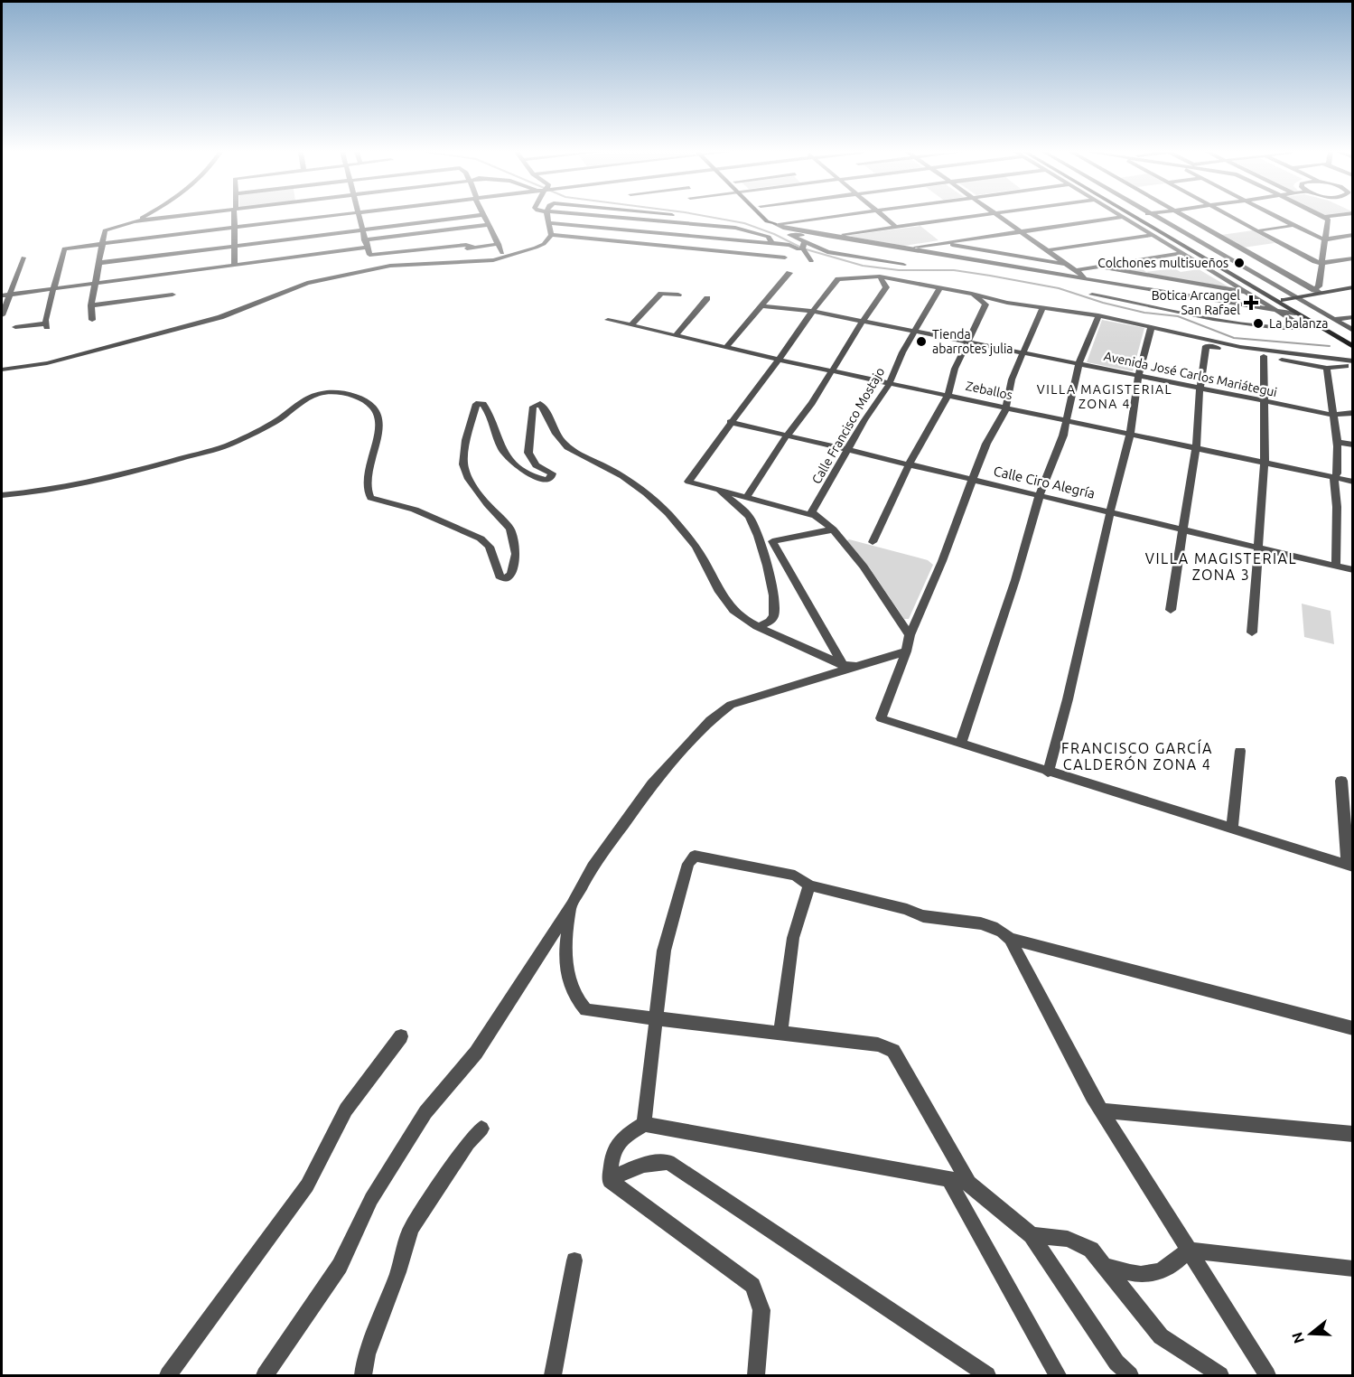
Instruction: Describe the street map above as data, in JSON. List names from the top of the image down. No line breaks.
{"streets":{"street":["Avenida José Carlos Mariátegui","Zeballos","Calle Francisco Mostajo","Calle Ciro Alegría"]},"crossings":[["Avenida José Carlos Mariátegui","Calle Francisco Mostajo"],["Zeballos","Calle Francisco Mostajo"],["Calle Francisco Mostajo","Calle Ciro Alegría"]],"districts":["VILLA MAGISTERIAL ZONA 4","VILLA MAGISTERIAL ZONA 3","FRANCISCO GARCÍA CALDERÓN ZONA 4"],"places":{"other":["Colchones multisueños","La balanza","Tienda abarrotes julia"],"health":["Botica Arcangel San Rafael"]},"north":"left"}
